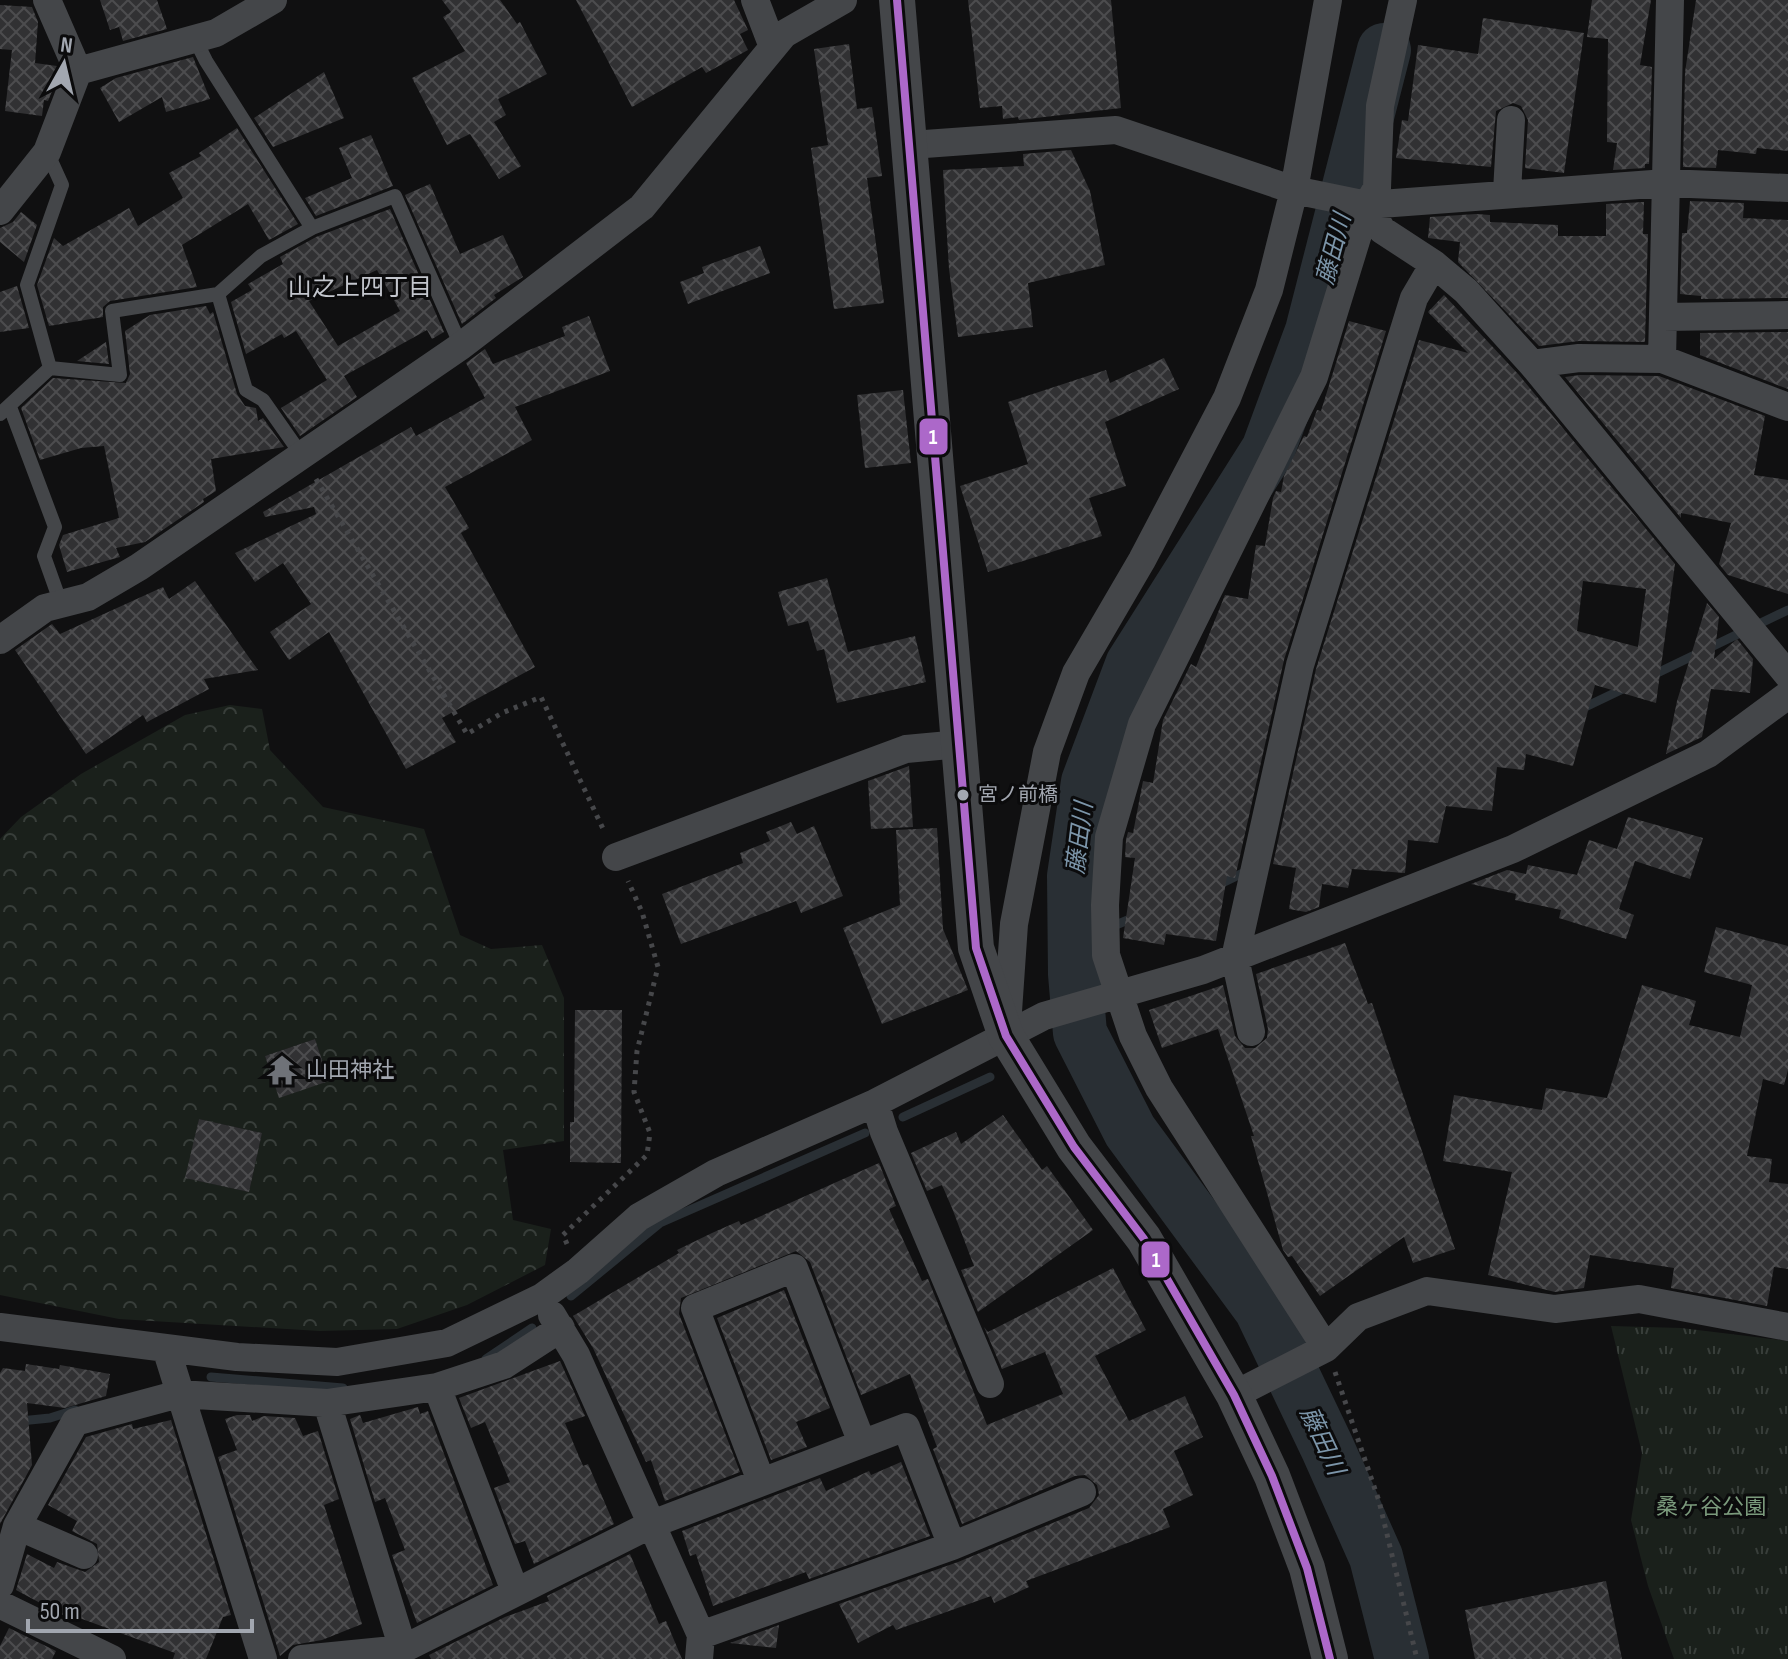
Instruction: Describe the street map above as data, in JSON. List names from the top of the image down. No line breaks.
{"districts":["山之上四丁目"],"water":["藤田川"],"parks":["桑ヶ谷公園"],"places":{"other":["宮ノ前橋"],"temple":["山田神社"]},"lines":["transit line 1"],"scale_bar":"50 m","north":"top"}
